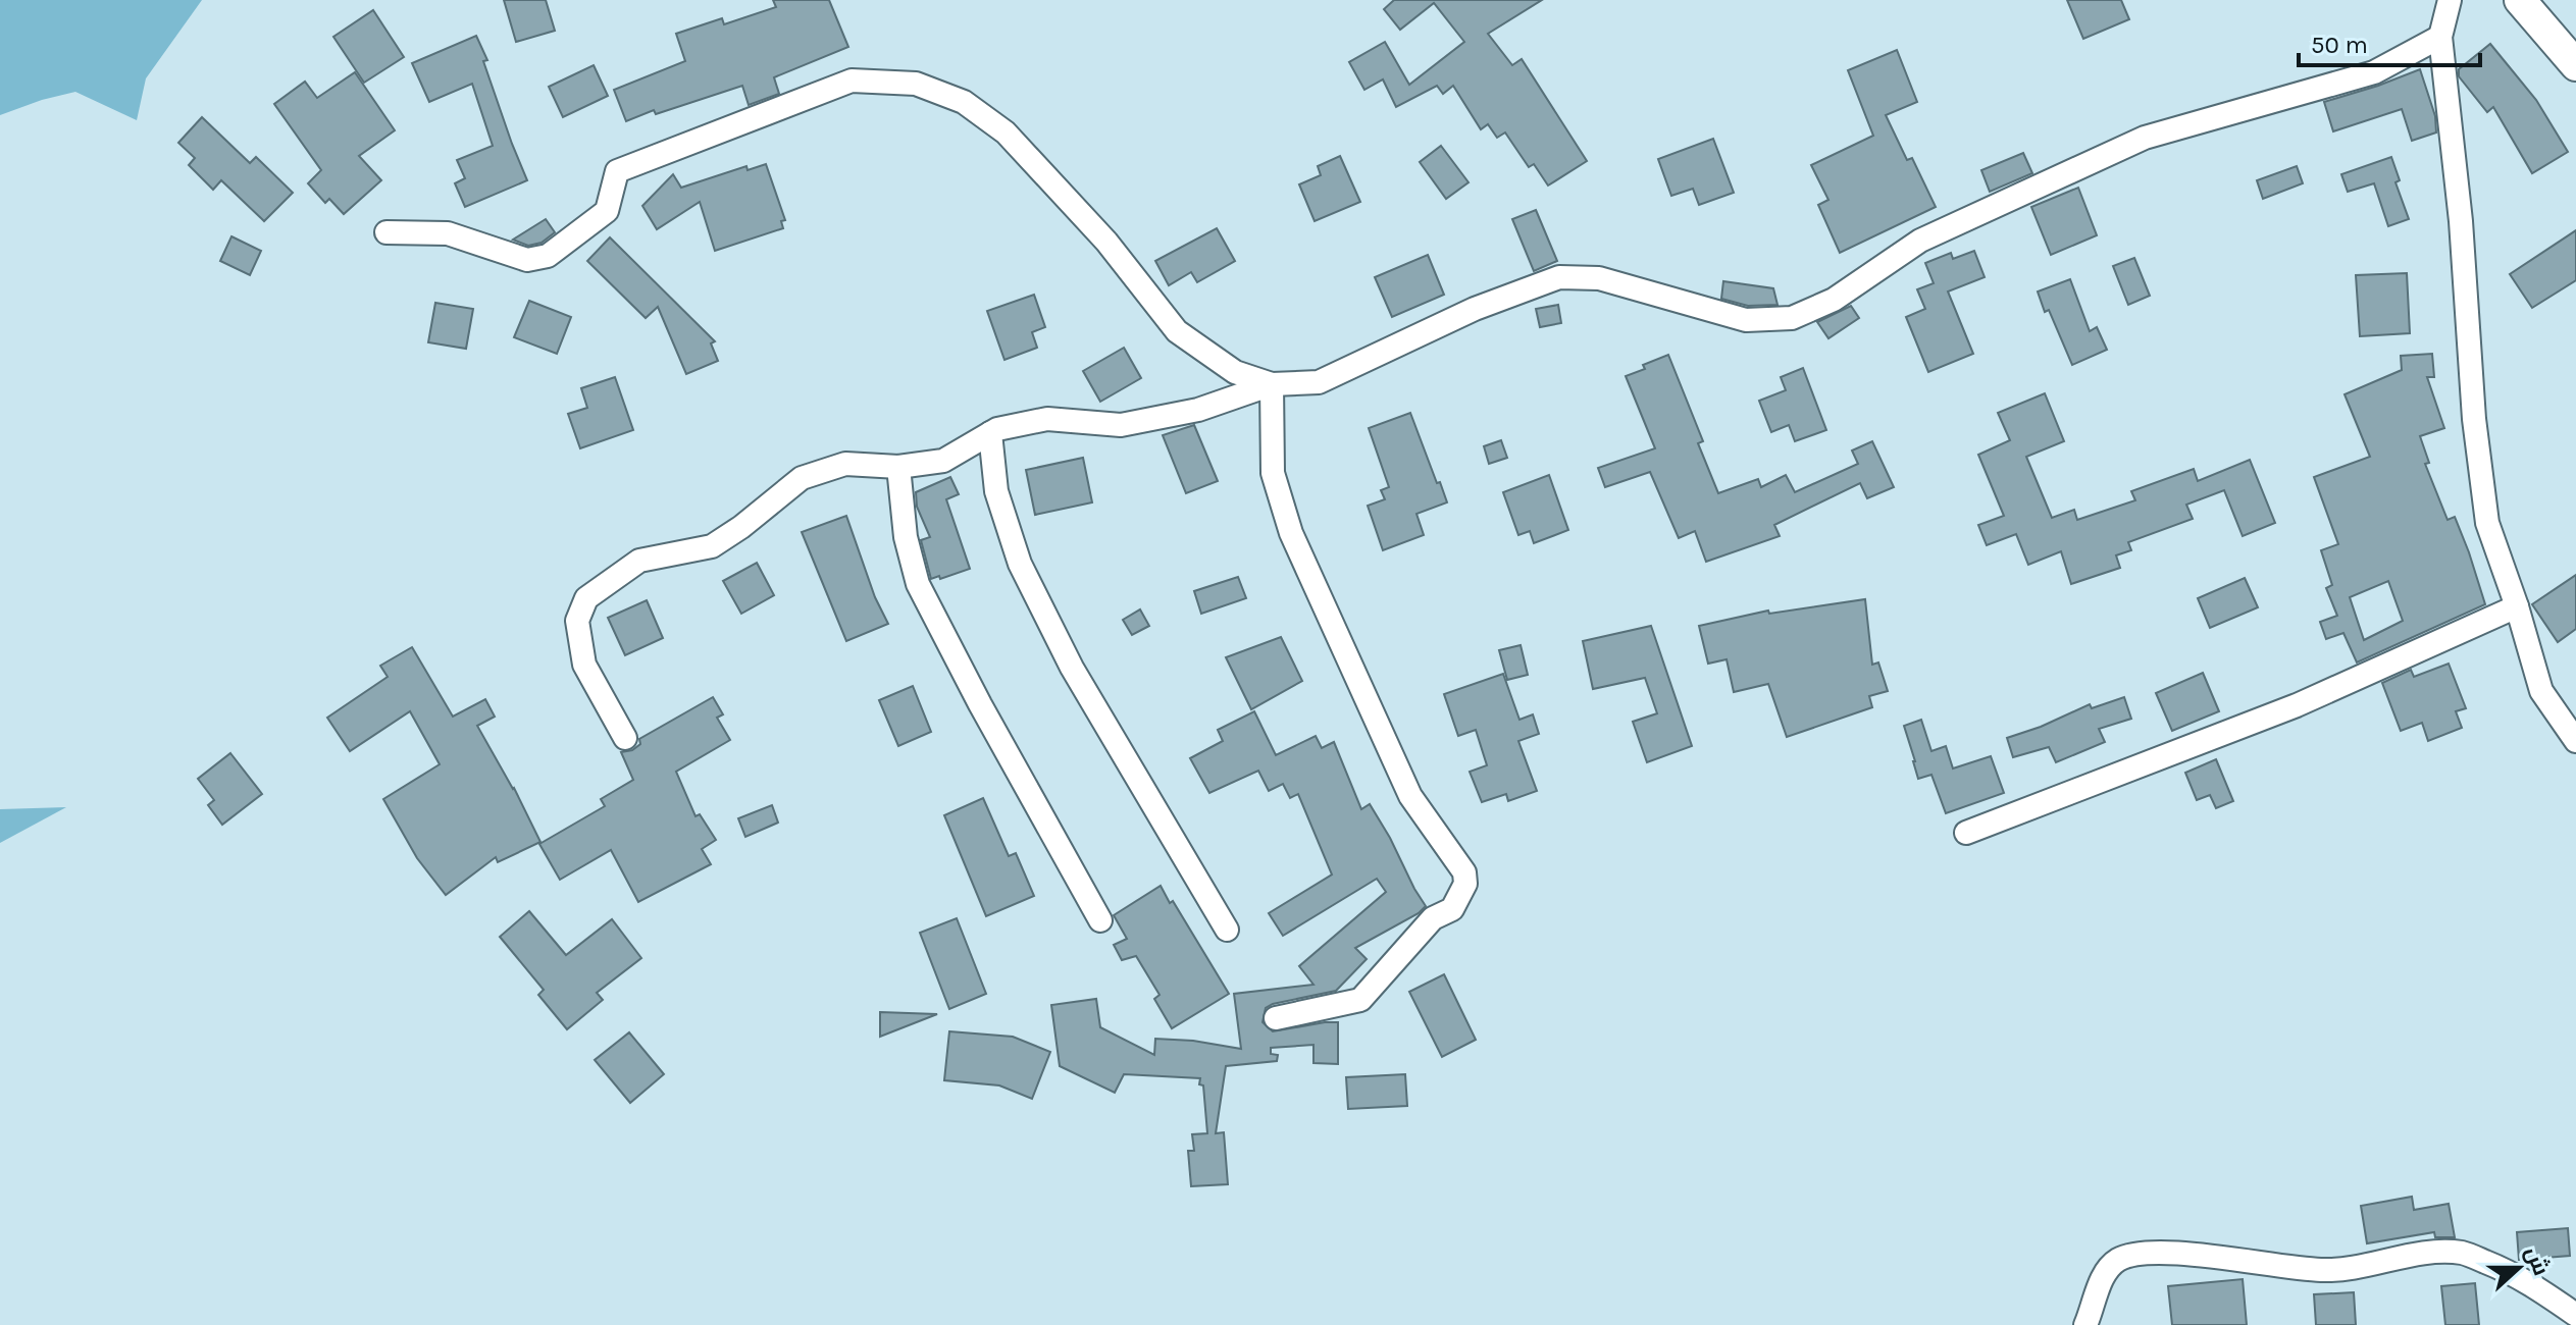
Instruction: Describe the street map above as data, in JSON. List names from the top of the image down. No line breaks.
{"scale_bar":"50 m","north":"right"}
